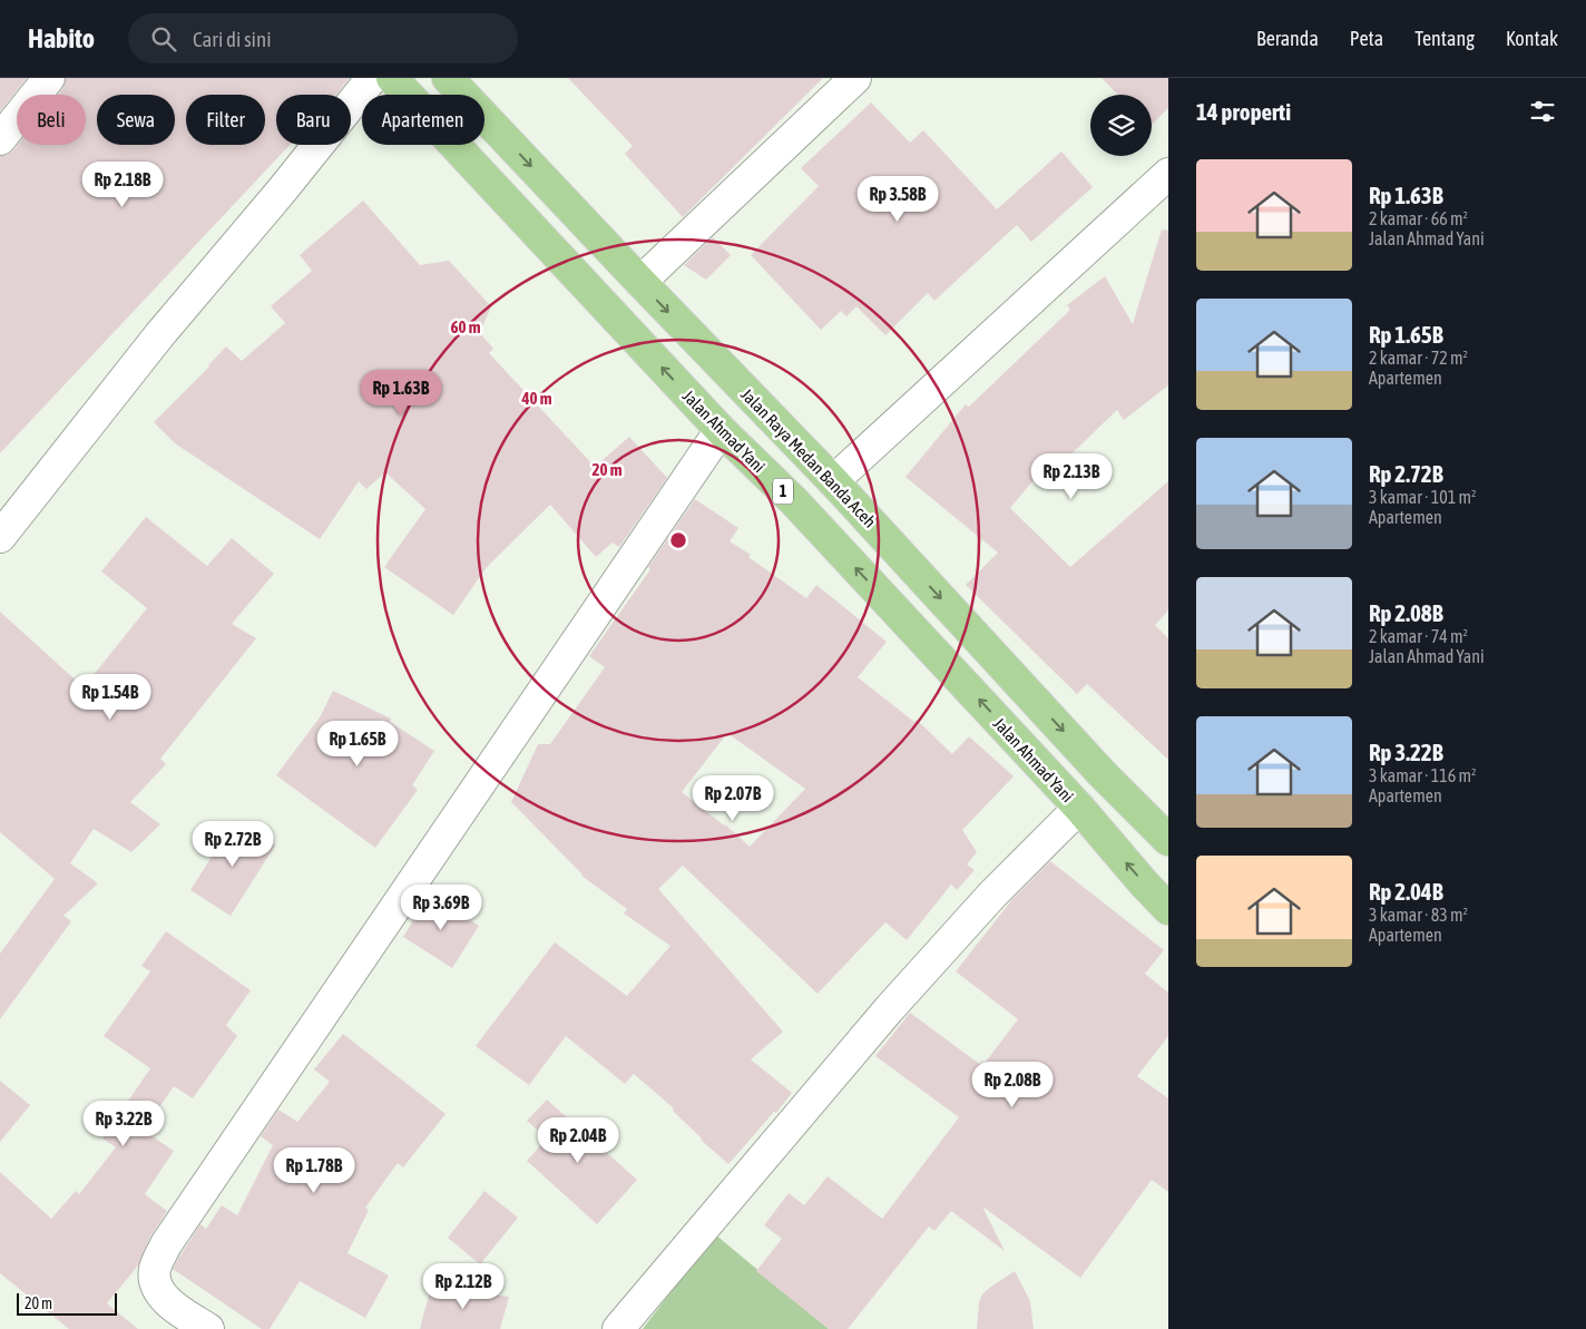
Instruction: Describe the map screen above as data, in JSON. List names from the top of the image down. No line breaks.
{"streets":{"main road":["Jalan Ahmad Yani","Jalan Raya Medan Banda Aceh","1"]},"one_way":["Jalan Ahmad Yani","Jalan Raya Medan Banda Aceh"],"scale_bar":"20 m","page":{"header":"Habito","search":"Cari di sini","nav":["Beranda","Peta","Tentang","Kontak"],"heading":"14 properti","chip":["Beli","Sewa","Filter","Baru","Apartemen"],"list":[{"name":"Rp 1.63B","note":"2 kamar · 66 m² · Jalan Ahmad Yani"},{"name":"Rp 1.65B","note":"2 kamar · 72 m² · Apartemen"},{"name":"Rp 2.72B","note":"3 kamar · 101 m² · Apartemen"},{"name":"Rp 2.08B","note":"2 kamar · 74 m² · Jalan Ahmad Yani"},{"name":"Rp 3.22B","note":"3 kamar · 116 m² · Apartemen"},{"name":"Rp 2.04B","note":"3 kamar · 83 m² · Apartemen"}],"price":["Rp 2.18B","Rp 3.58B","Rp 1.63B","Rp 2.13B","Rp 1.54B","Rp 1.65B","Rp 2.07B","Rp 2.72B","Rp 3.69B","Rp 2.08B","Rp 3.22B","Rp 2.04B","Rp 1.78B","Rp 2.12B"],"scale":"20 m"},"rings":["60 m","40 m","20 m"]}
